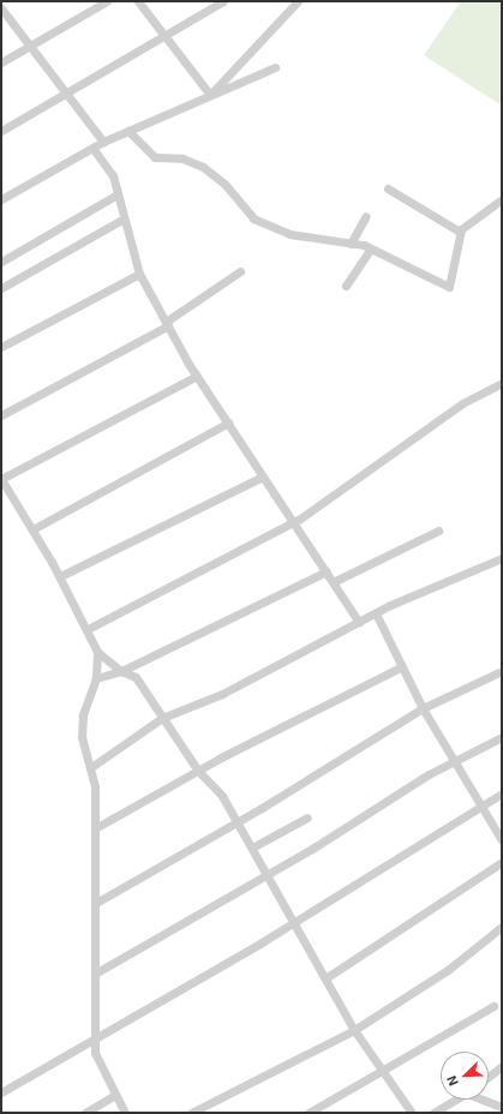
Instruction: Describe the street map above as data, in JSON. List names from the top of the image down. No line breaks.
{"north":"bottom left"}
